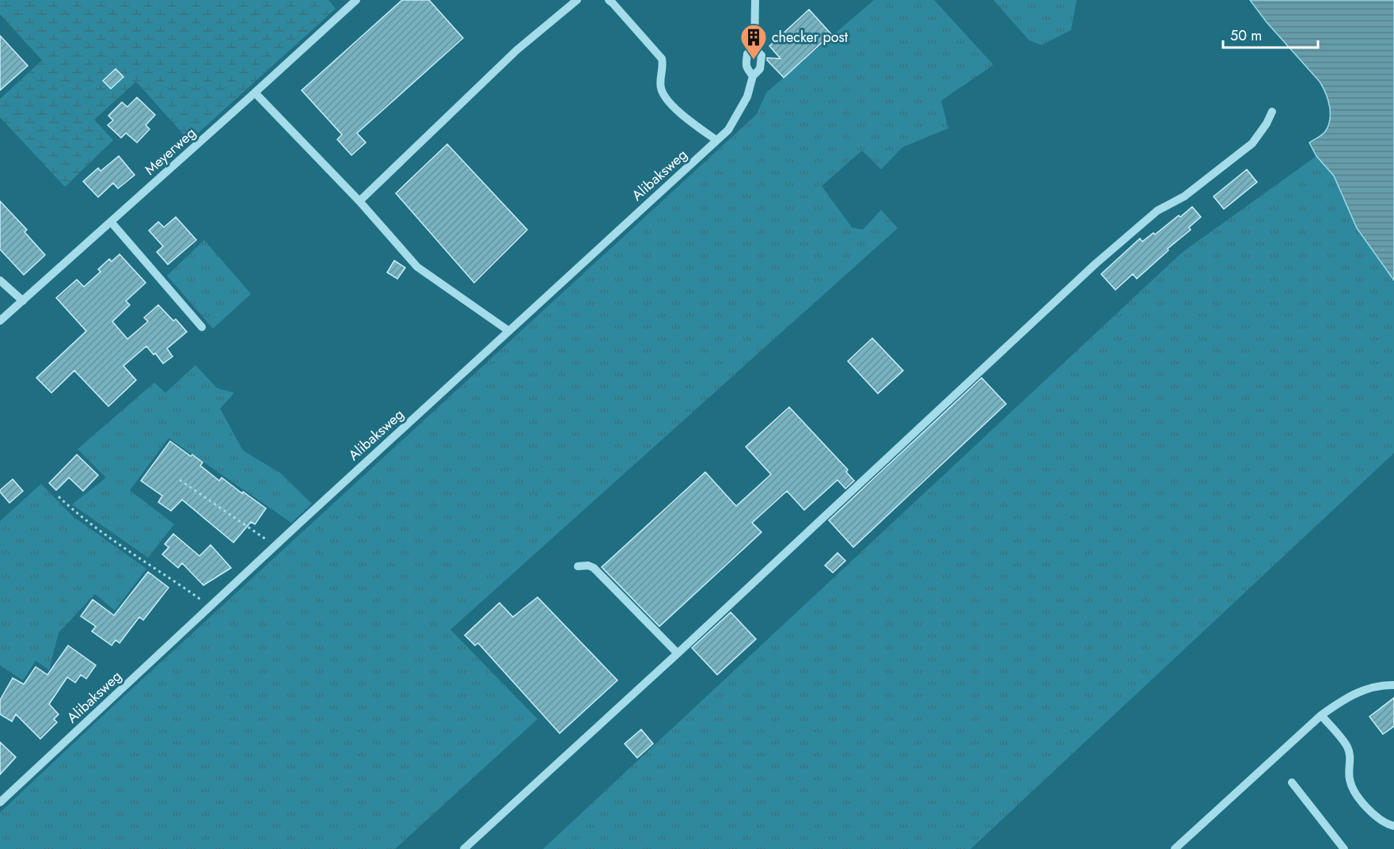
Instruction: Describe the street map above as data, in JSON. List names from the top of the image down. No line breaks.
{"streets":{"street":["Meyerweg","Alibaksweg"]},"places":{"building":["checker post"]},"scale_bar":"50 m"}
